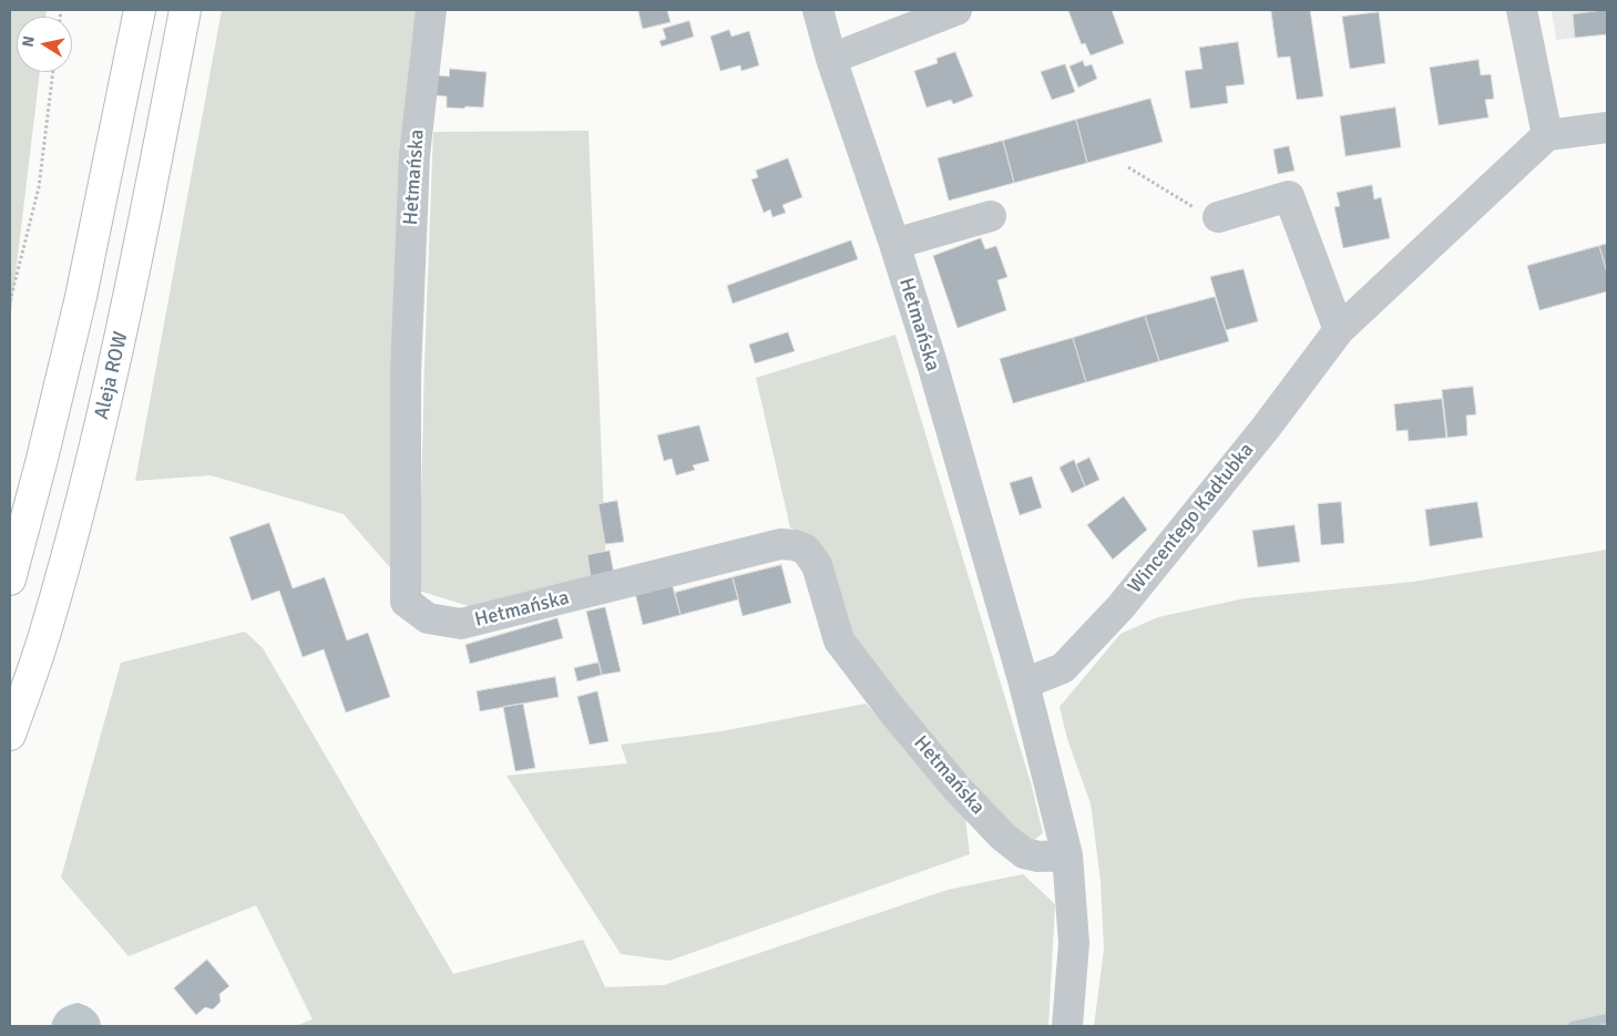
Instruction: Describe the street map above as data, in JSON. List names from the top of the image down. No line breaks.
{"streets":{"main road":["Aleja ROW"],"street":["Hetmańska","Wincentego Kadłubka"]},"crossings":[["Hetmańska","Wincentego Kadłubka"]],"north":"left"}
